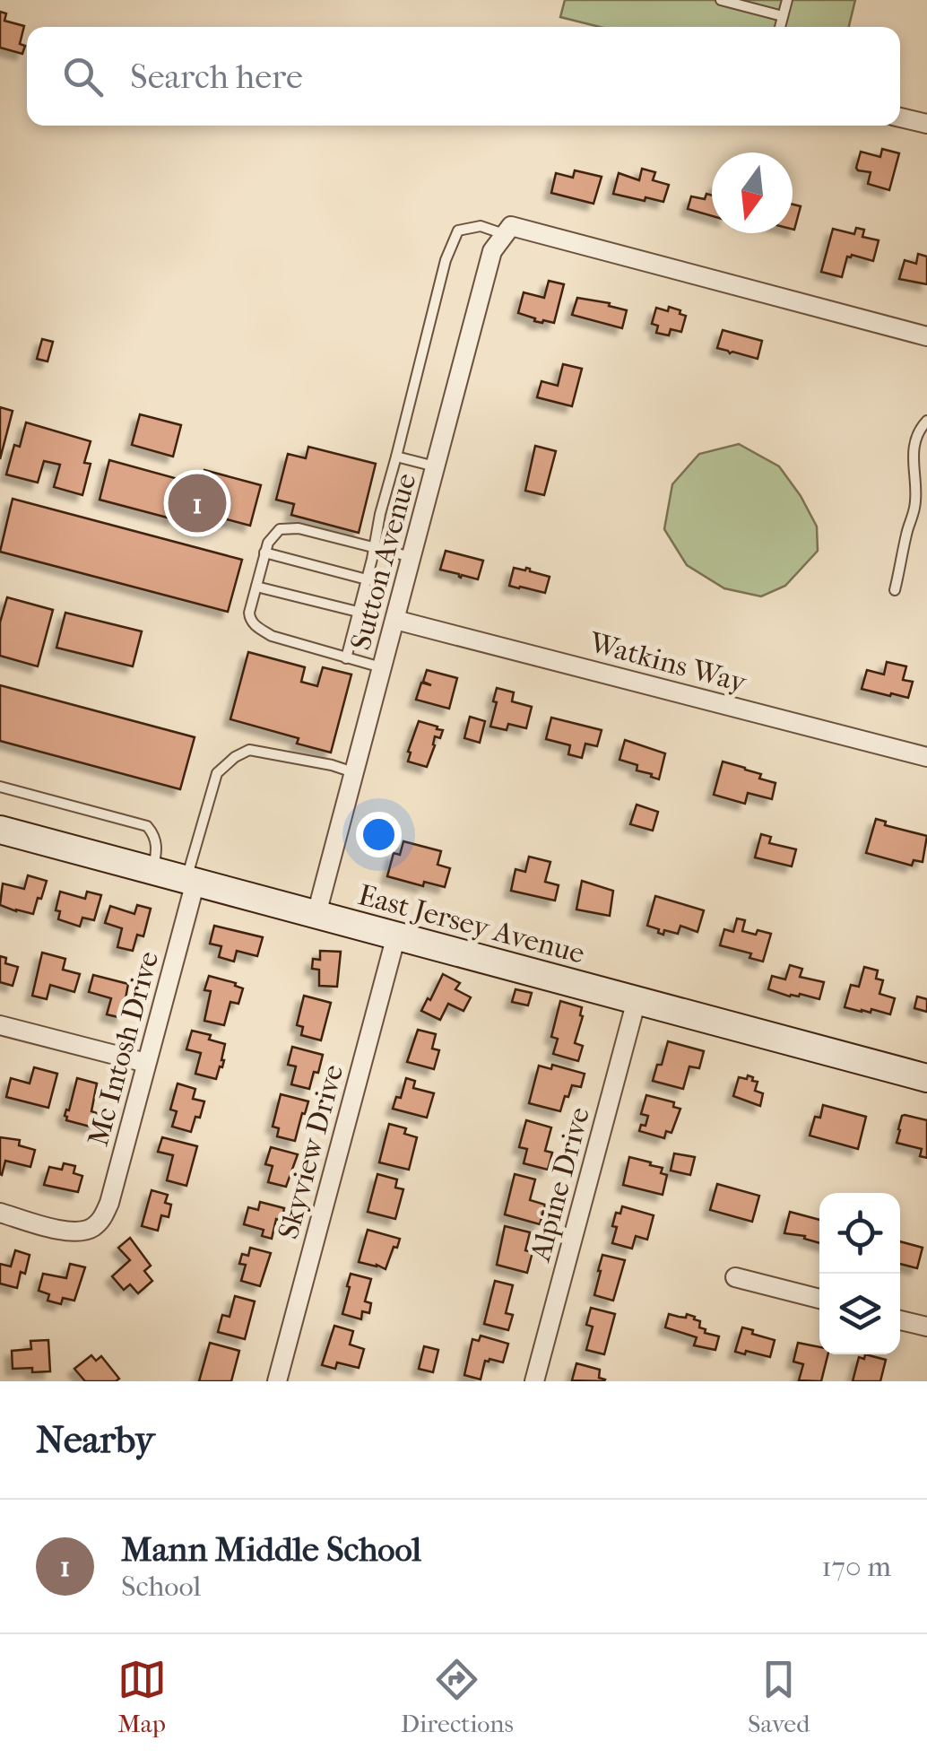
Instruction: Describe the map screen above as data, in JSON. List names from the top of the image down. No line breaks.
{"streets":{"street":["Sutton Avenue","Watkins Way","East Jersey Avenue","Mc Intosh Drive","Skyview Drive","Alpine Drive"]},"crossings":[["Sutton Avenue","Watkins Way"],["Sutton Avenue","East Jersey Avenue"],["East Jersey Avenue","Mc Intosh Drive"],["East Jersey Avenue","Skyview Drive"],["East Jersey Avenue","Alpine Drive"]],"north":"bottom","page":{"search":"Search here","pins":"1","heading":"Nearby","list":[{"mark":"1","name":"Mann Middle School","note":"School","value":"170 m"}],"nav":["Map","Directions","Saved"]}}
